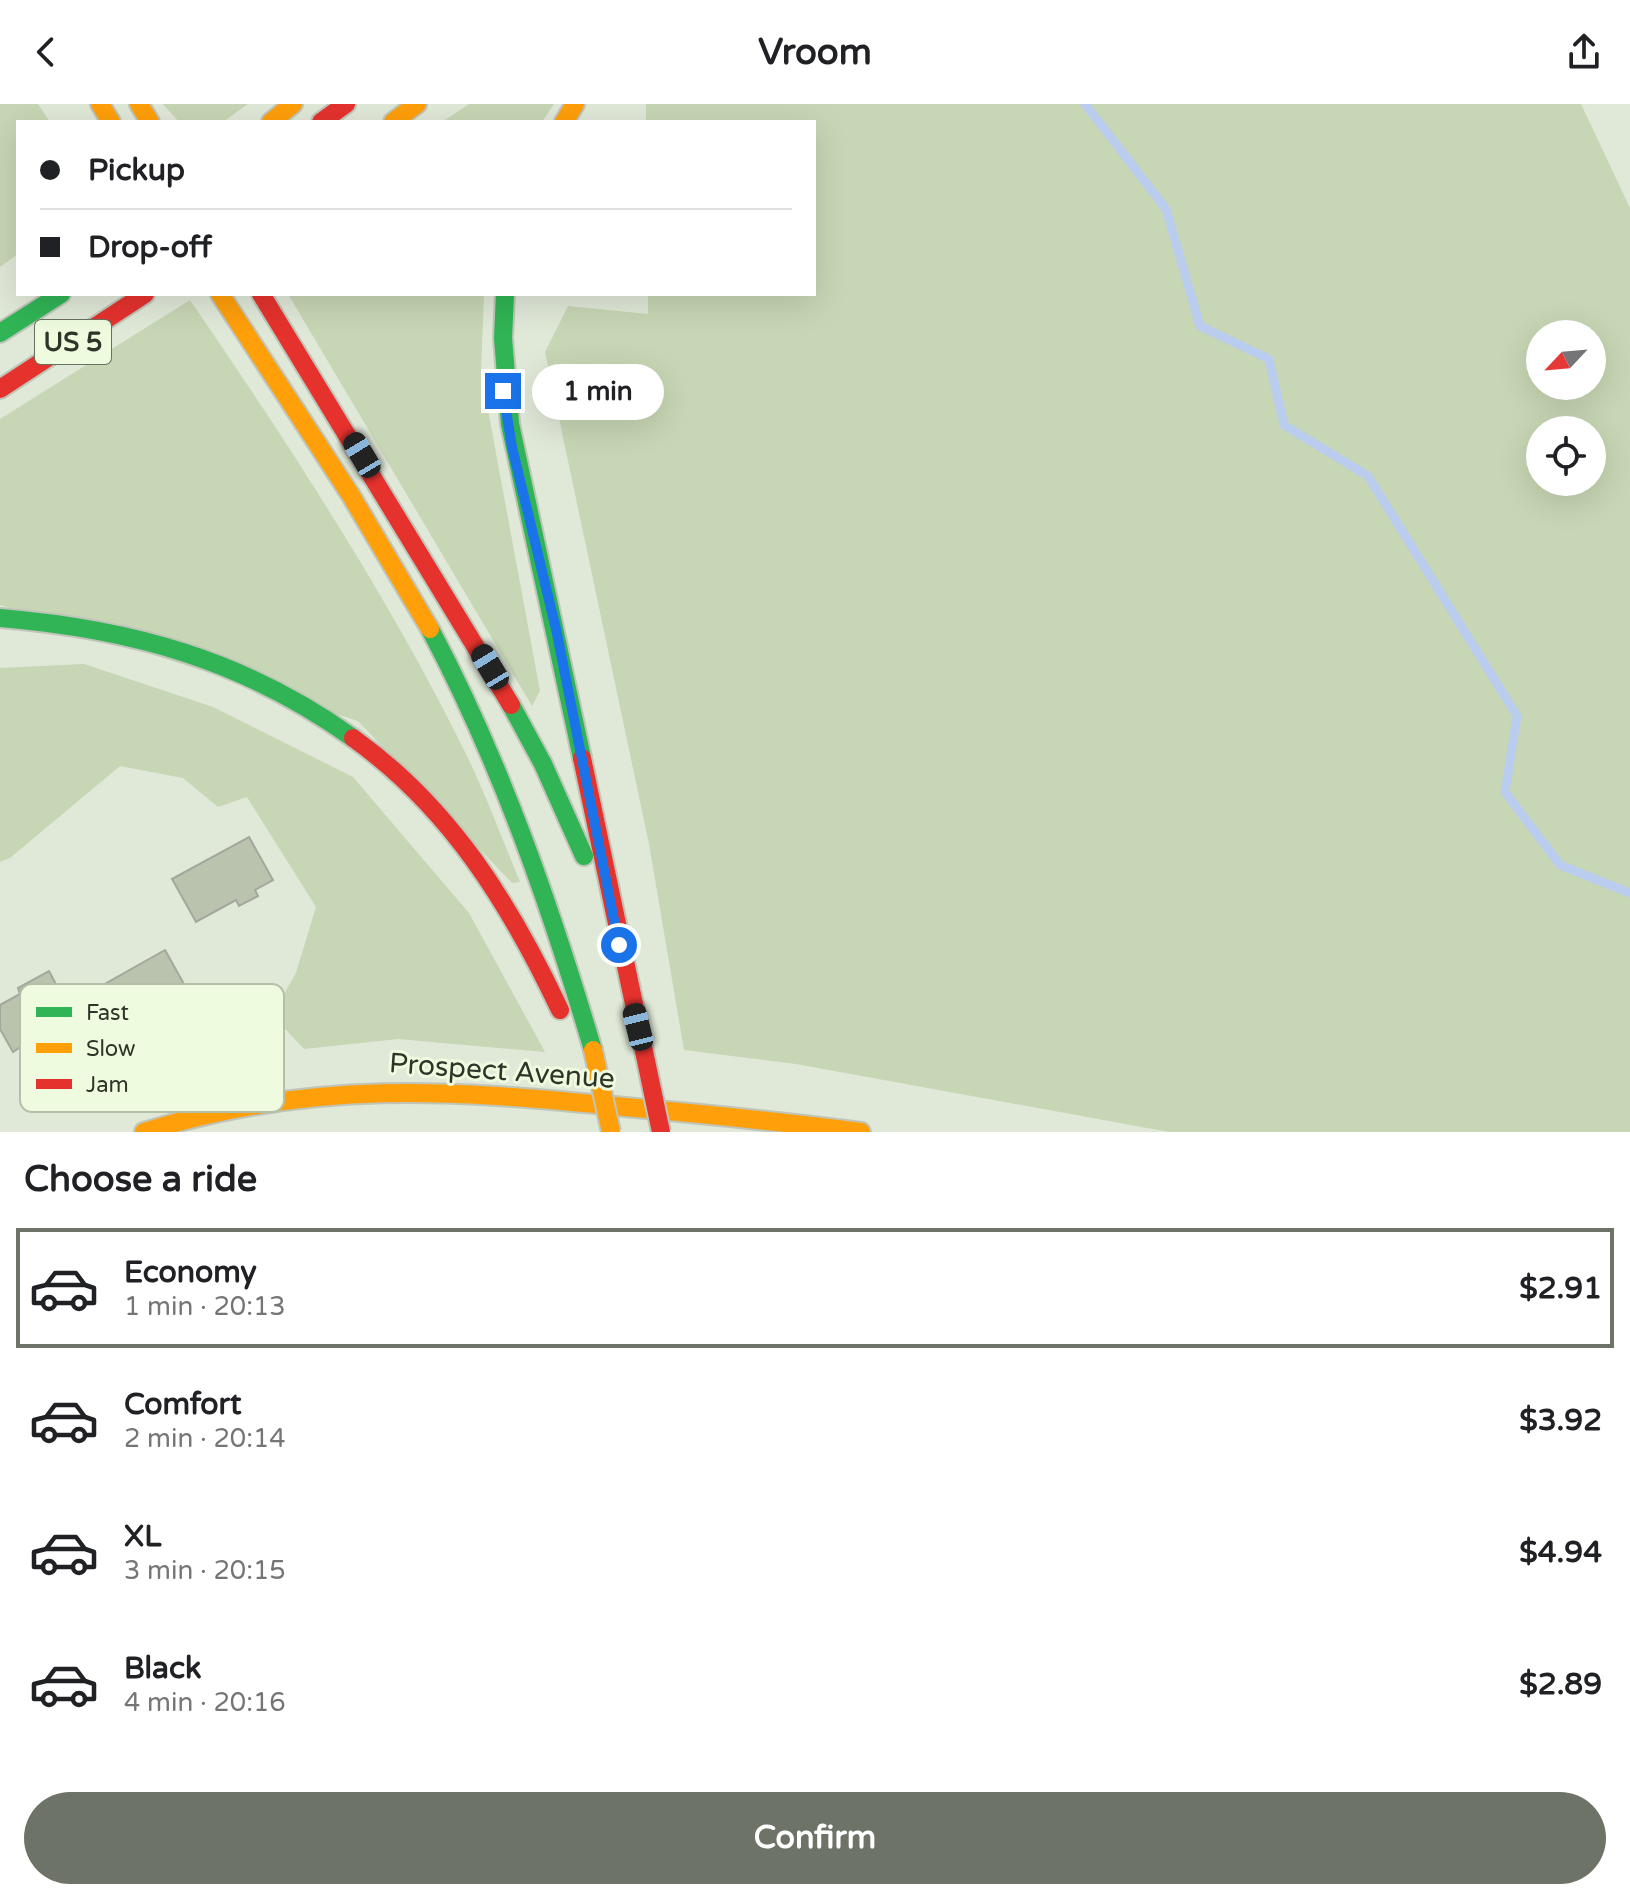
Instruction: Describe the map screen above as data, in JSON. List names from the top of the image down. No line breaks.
{"streets":{"main road":["US 5","Prospect Avenue"]},"legend":["Fast","Slow","Jam"],"north":"bottom left","page":{"header":"Vroom","banner":["Pickup","Drop-off"],"bubble":"1 min","heading":"Choose a ride","list":[{"name":"Economy","note":"1 min · 20:13","value":"$2.91"},{"name":"Comfort","note":"2 min · 20:14","value":"$3.92"},{"name":"XL","note":"3 min · 20:15","value":"$4.94"},{"name":"Black","note":"4 min · 20:16","value":"$2.89"}],"buttons":"Confirm"}}
